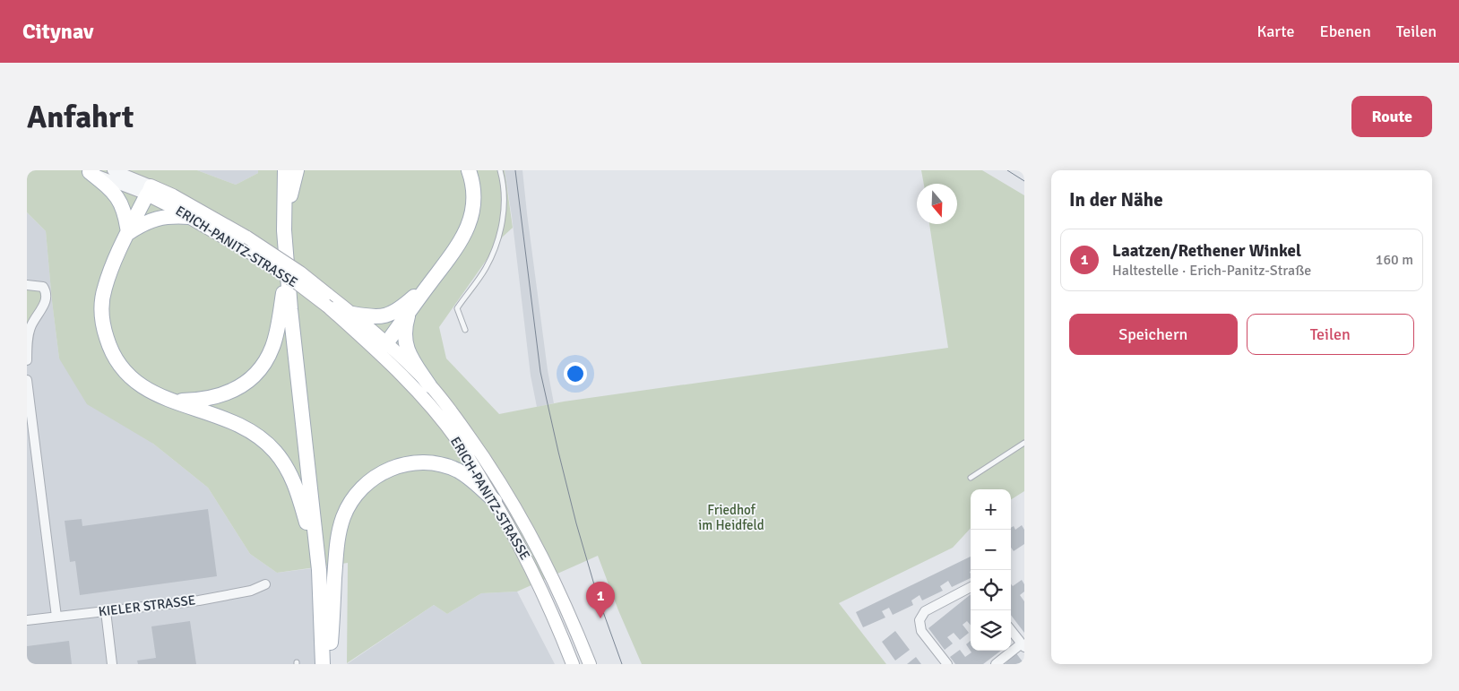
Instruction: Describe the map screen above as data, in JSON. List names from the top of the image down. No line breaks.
{"streets":{"main road":["ERICH-PANITZ-STRASSE"],"street":["KIELER STRASSE"]},"parks":["Friedhof im Heidfeld"],"north":"bottom","page":{"header":"Citynav","nav":["Karte","Ebenen","Teilen"],"buttons":["Route",["Speichern","Teilen"]],"title":"Anfahrt","heading":"In der Nähe","list":[{"mark":"1","name":"Laatzen/Rethener Winkel","note":"Haltestelle · Erich-Panitz-Straße","value":"160 m"}],"map_buttons":["+","−"],"pins":"1"}}
